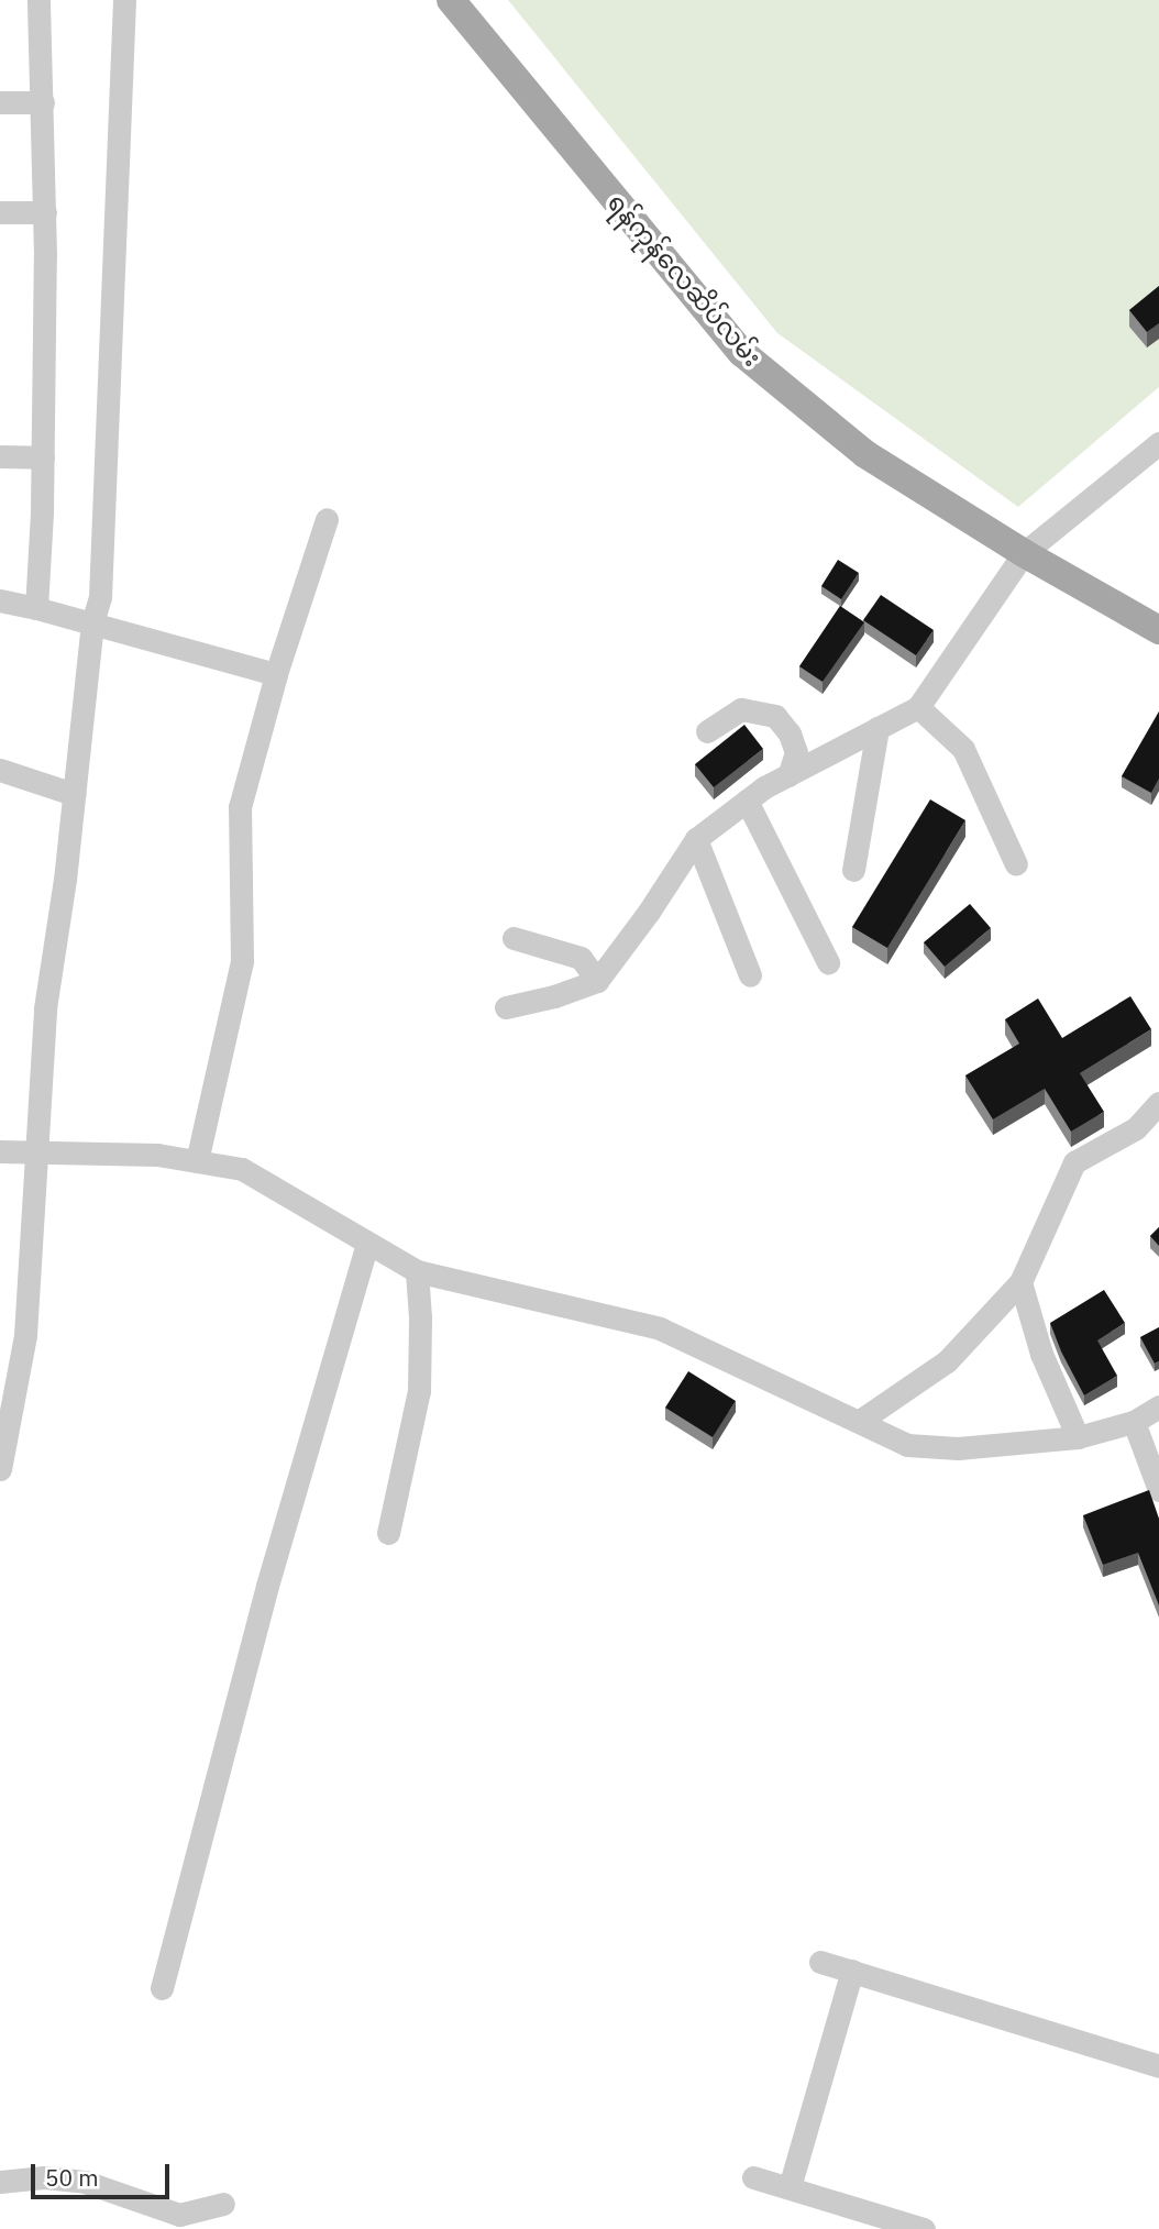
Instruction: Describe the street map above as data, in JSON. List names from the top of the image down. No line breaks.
{"streets":{"main road":["ရန်ကုန်လေဆိပ်လမ်း"]},"scale_bar":"50 m"}
